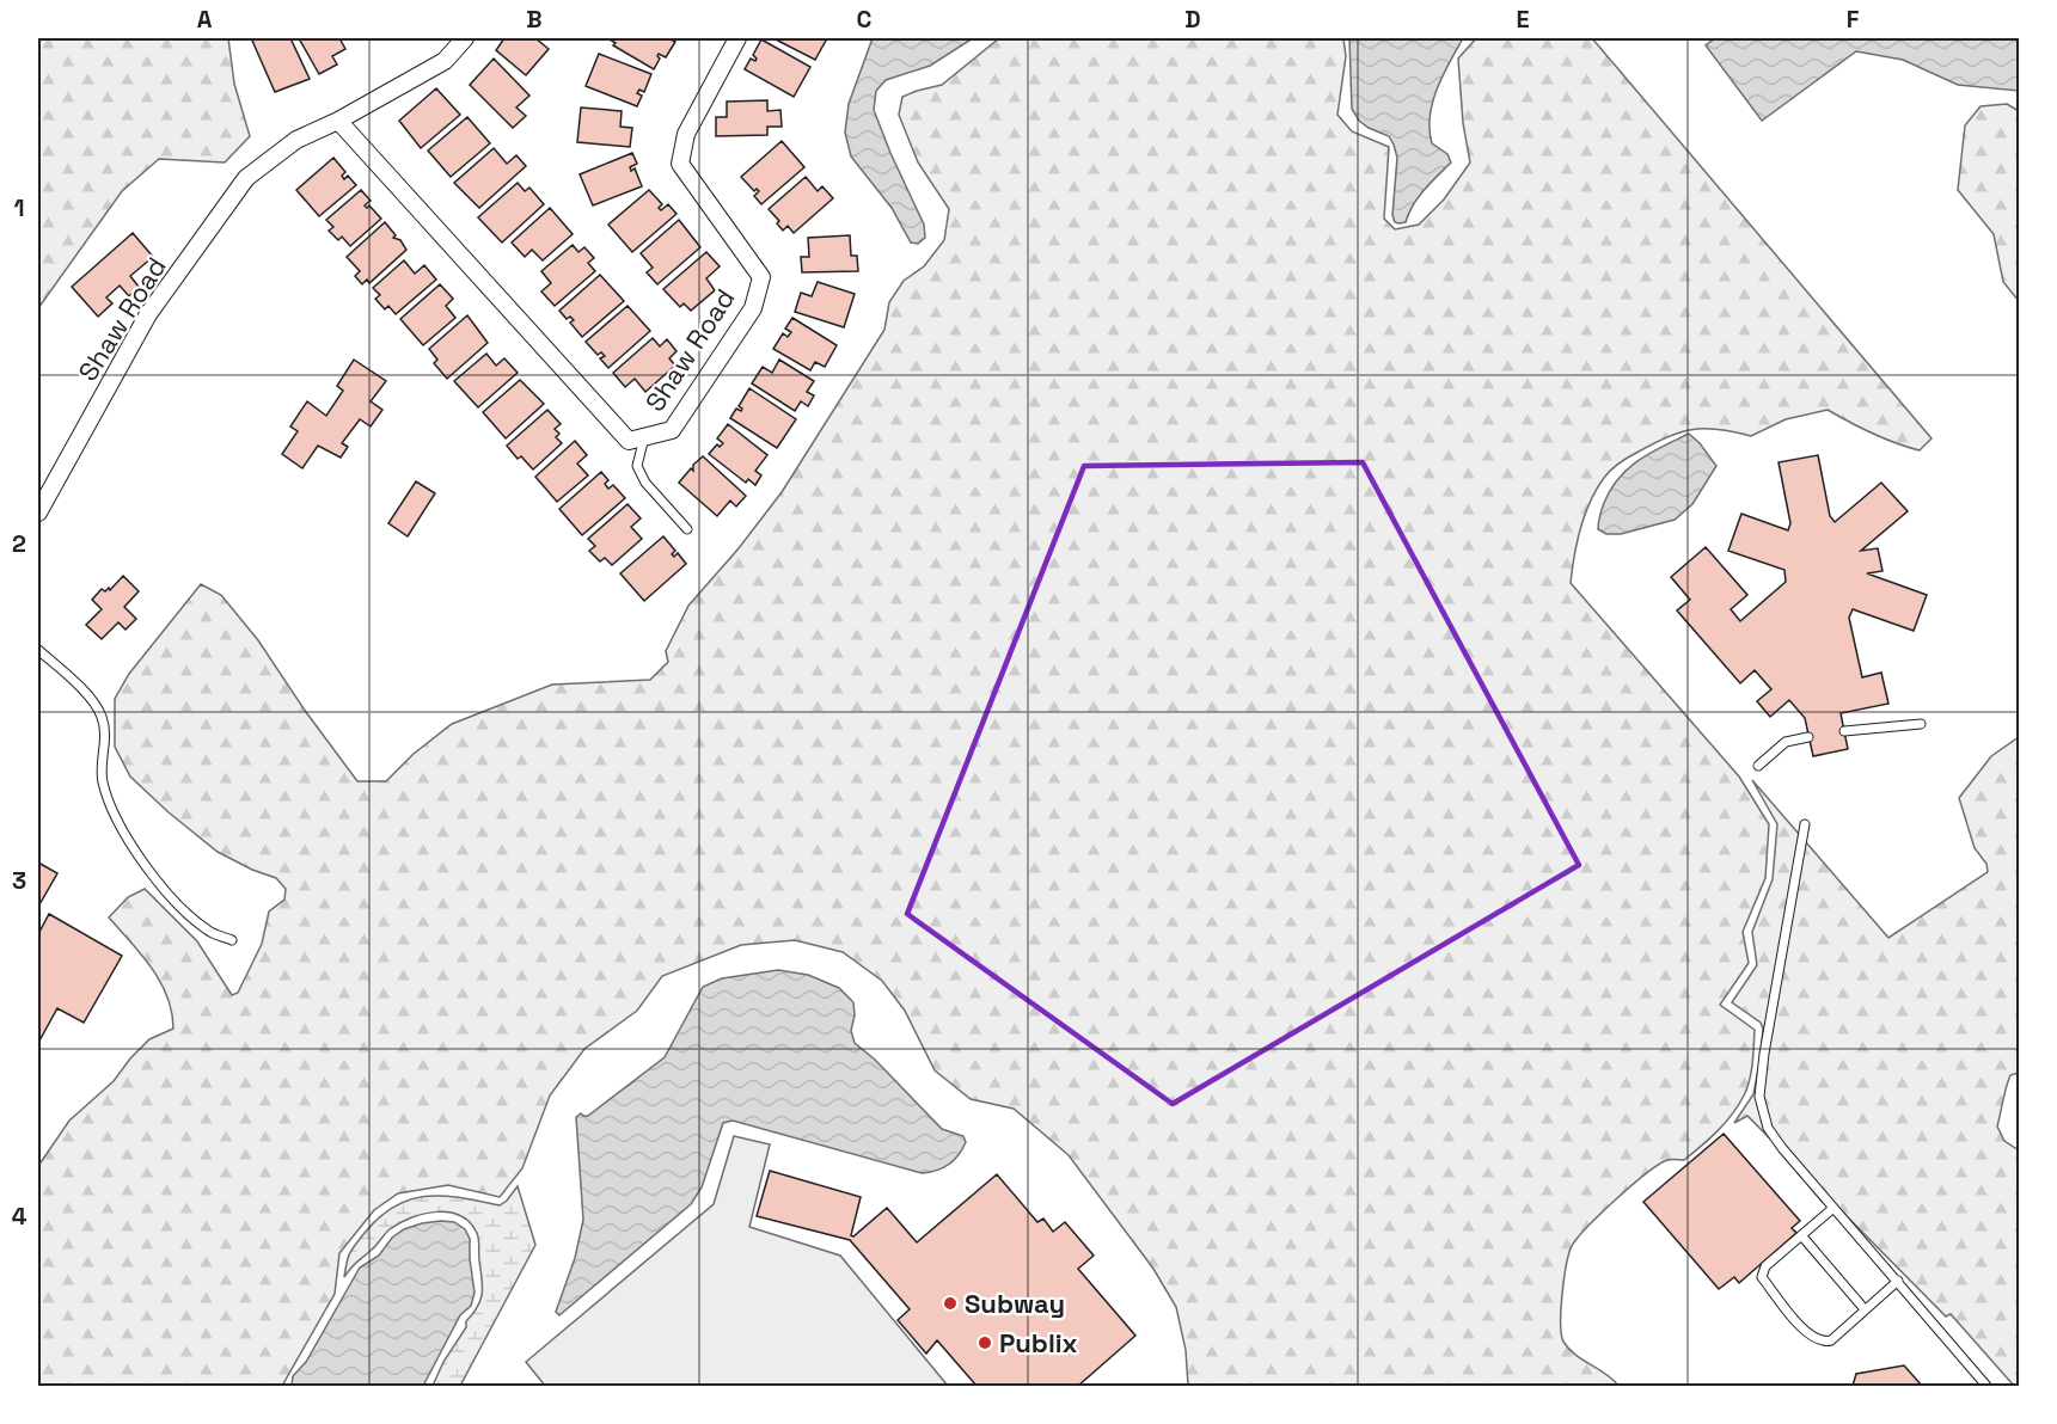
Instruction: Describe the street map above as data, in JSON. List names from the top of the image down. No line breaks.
{"streets":{"street":["Shaw Road"]},"places":["Subway","Publix"],"grid":{"columns":["A","B","C","D","E","F"],"rows":["1","2","3","4"]}}
